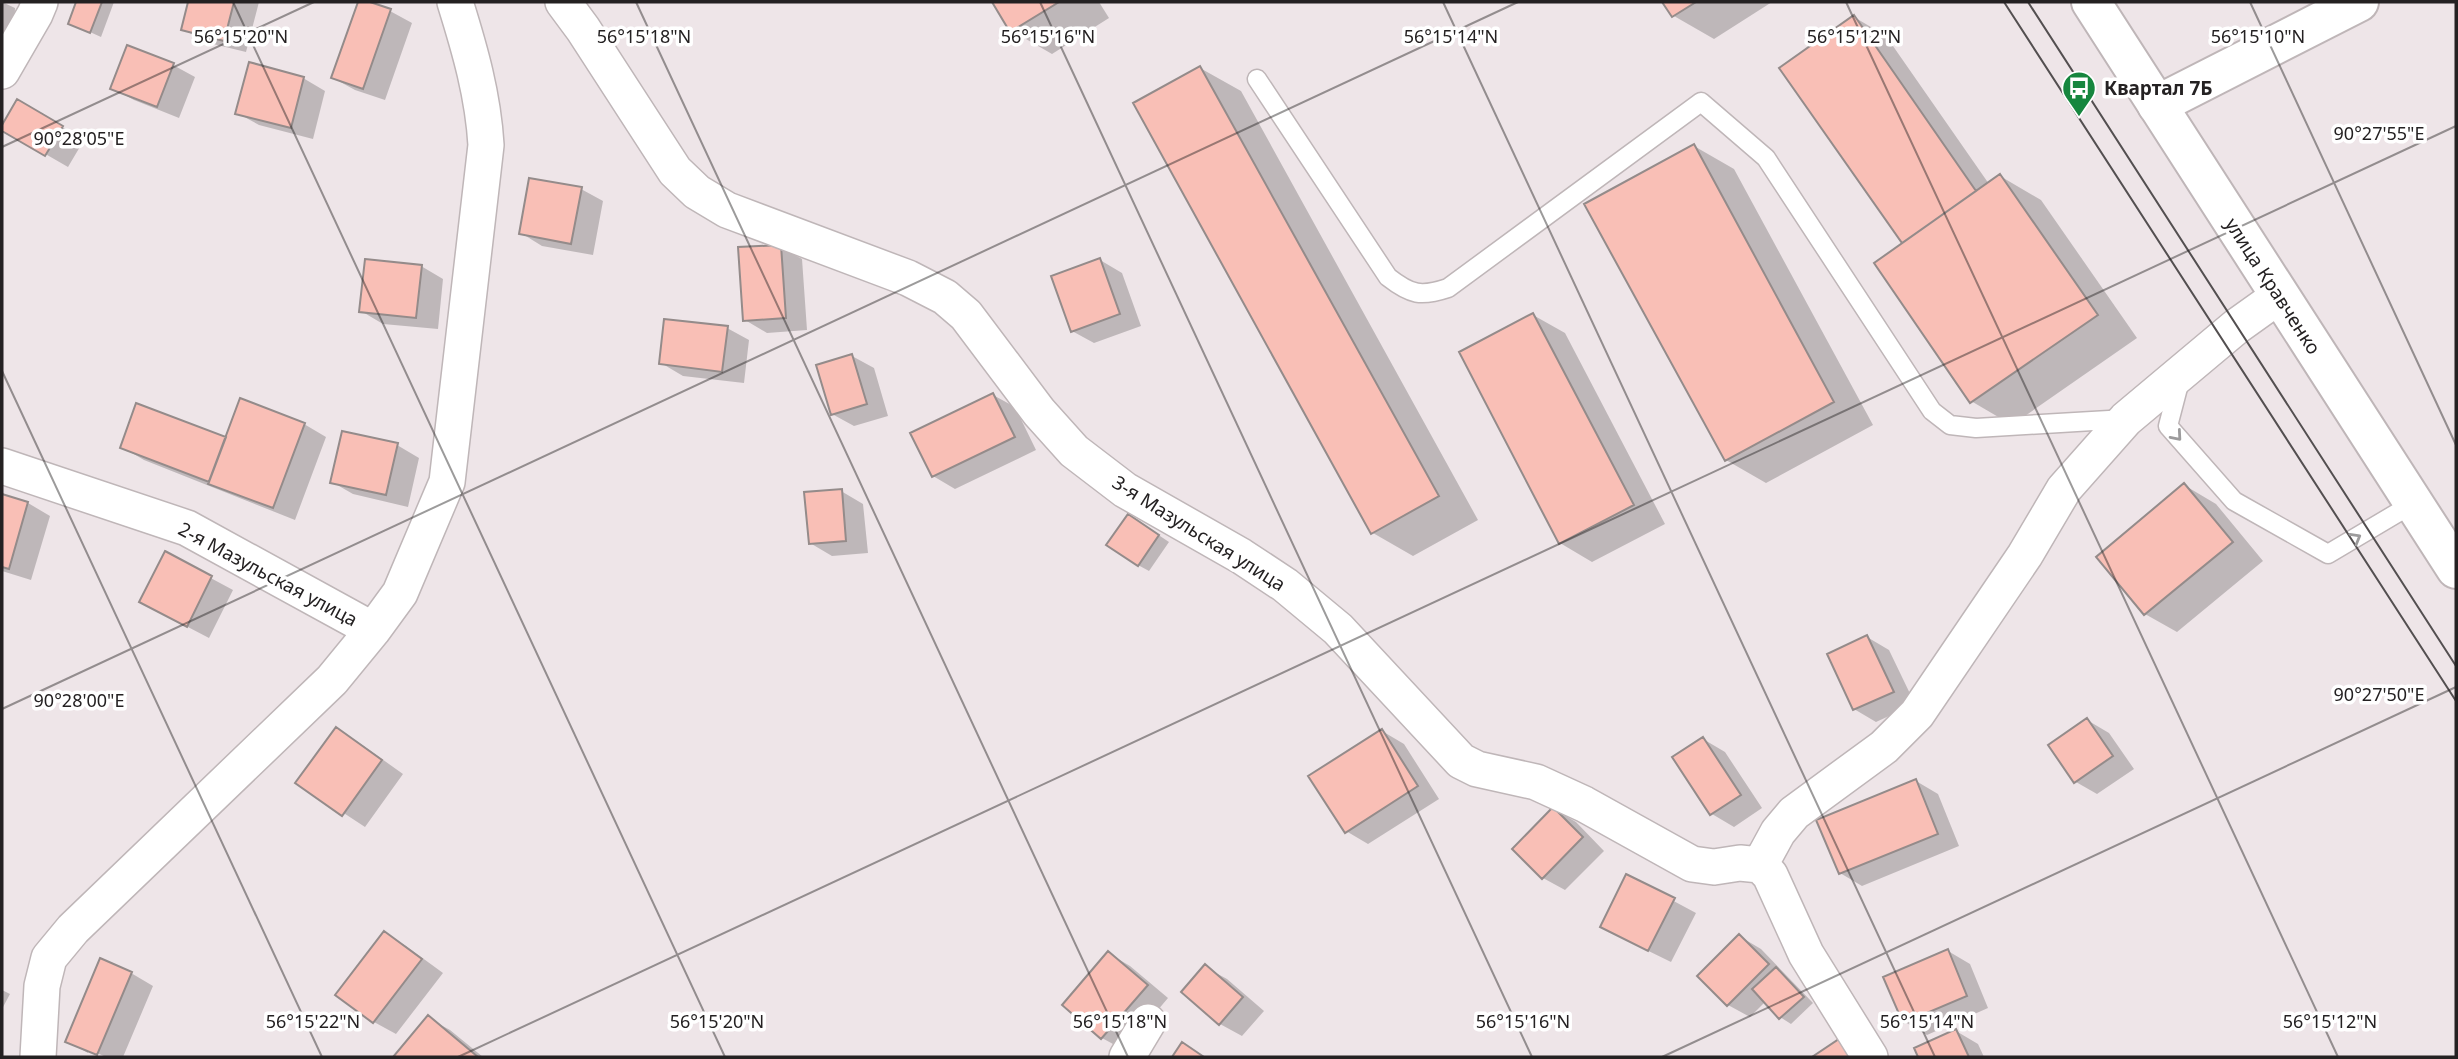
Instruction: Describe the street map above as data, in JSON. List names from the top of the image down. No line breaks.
{"streets":{"main road":["улица Кравченко"],"street":["3-я Мазульская улица","2-я Мазульская улица"]},"places":{"bus stop":["Квартал 7Б"]},"coordinates":["56°15'20\"N","56°15'10\"N","56°15'18\"N","56°15'16\"N","56°15'14\"N","56°15'12\"N","90°27'55\"E","90°28'05\"E","90°27'50\"E","90°28'00\"E","56°15'22\"N"]}
